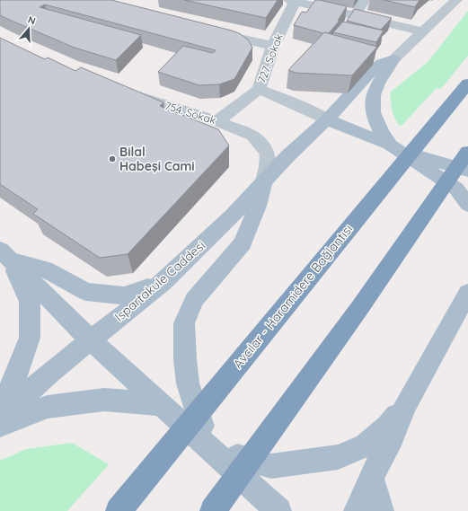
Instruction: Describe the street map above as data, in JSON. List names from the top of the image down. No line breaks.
{"streets":{"highway":["Avcılar - Haramidere Bağlantısı"],"main road":["Ispartakule Caddesi"],"street":["727. Sokak","754. Sokak"]},"crossings":[["727. Sokak","754. Sokak"],["754. Sokak","Ispartakule Caddesi"]],"places":["Bilal Habeşi Cami"],"north":"top"}
